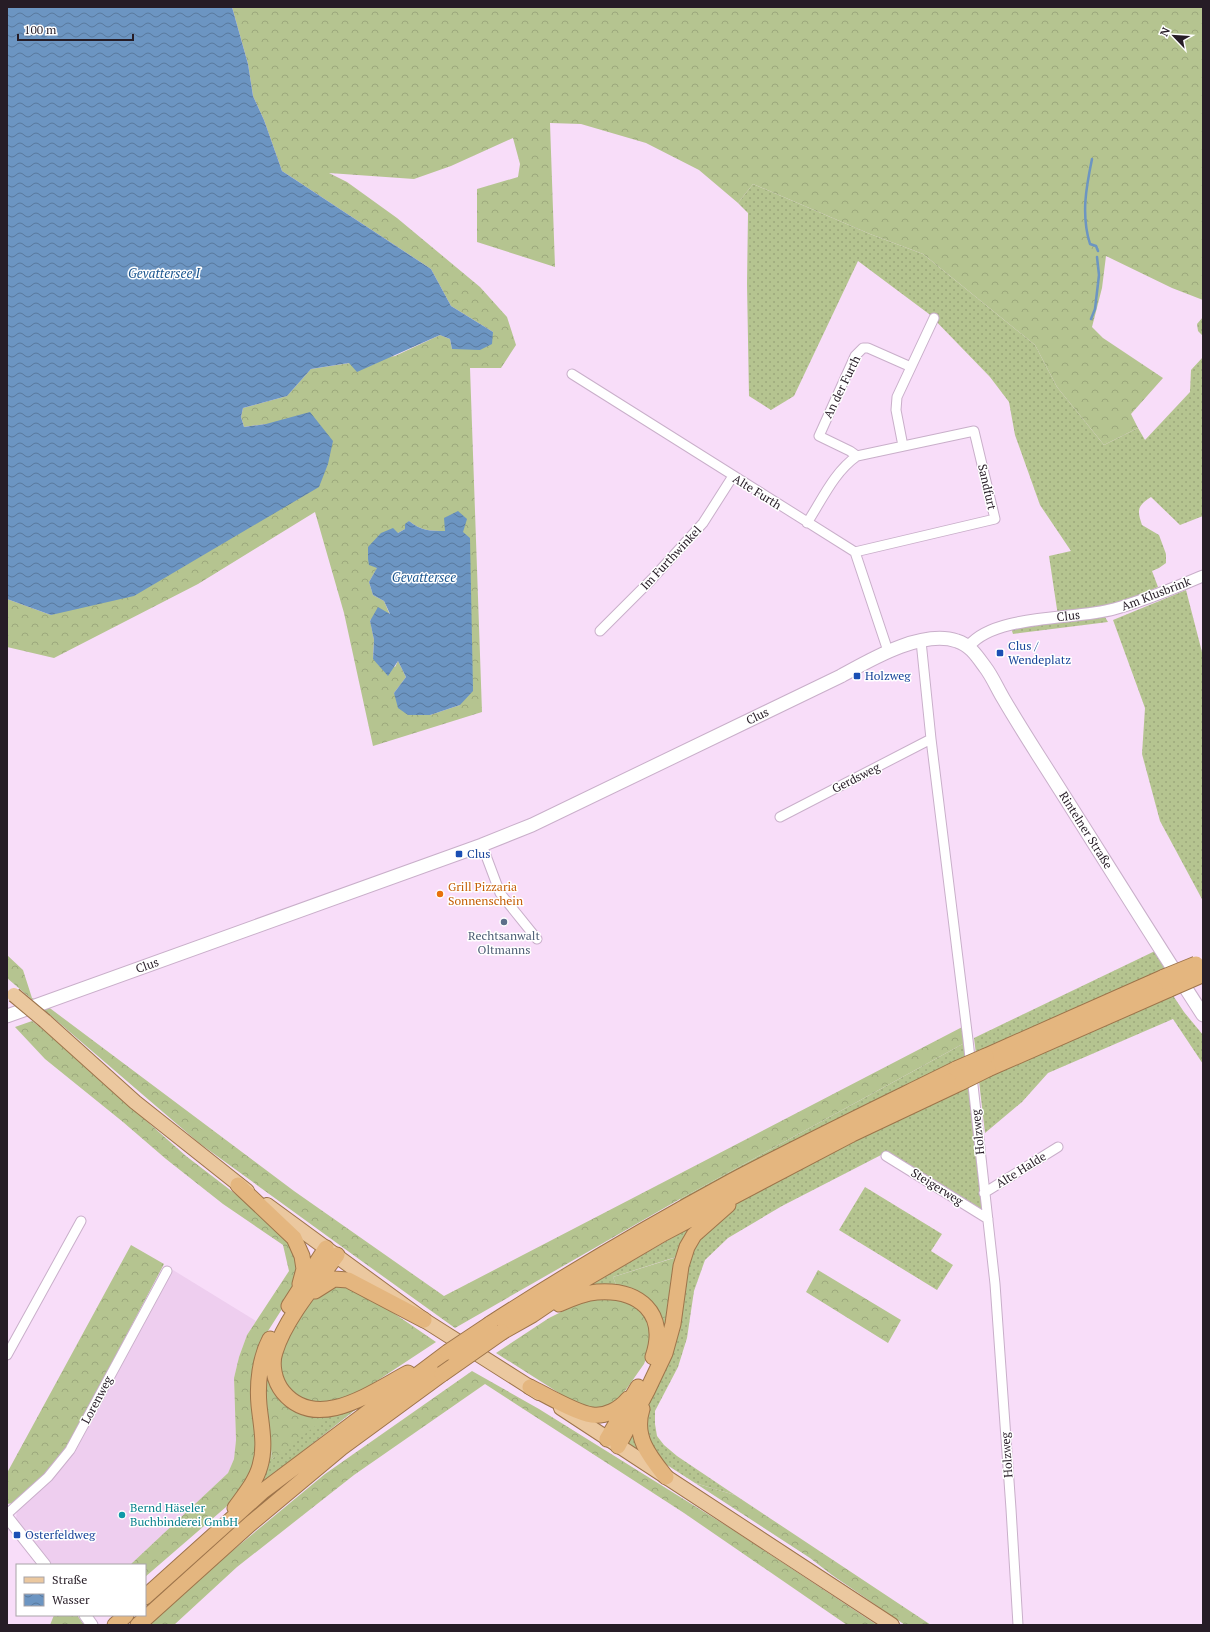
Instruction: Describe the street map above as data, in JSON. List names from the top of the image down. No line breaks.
{"streets":{"main road":["Clus","Rintelner Straße"],"street":["An der Furth","Sandfurt","Alte Furth","Im Furthwinkel","Am Klusbrink","Gerdsweg","Holzweg","Alte Halde","Steigerweg","Lorenweg"]},"crossings":[["An der Furth","Sandfurt"],["Sandfurt","Alte Furth"],["Alte Furth","Im Furthwinkel"],["Am Klusbrink","Clus"],["Clus","Rintelner Straße"],["Clus","Holzweg"],["Gerdsweg","Holzweg"],["Holzweg","Alte Halde"],["Holzweg","Steigerweg"]],"water":["Gevattersee I","Gevattersee"],"places":{"transit":["Clus / Wendeplatz","Holzweg","Clus","Osterfeldweg"],"other":["Grill Pizzaria Sonnenschein","Rechtsanwalt Oltmanns","Bernd Häseler Buchbinderei GmbH"]},"legend":["Straße","Wasser"],"scale_bar":"100 m","north":"top left"}
